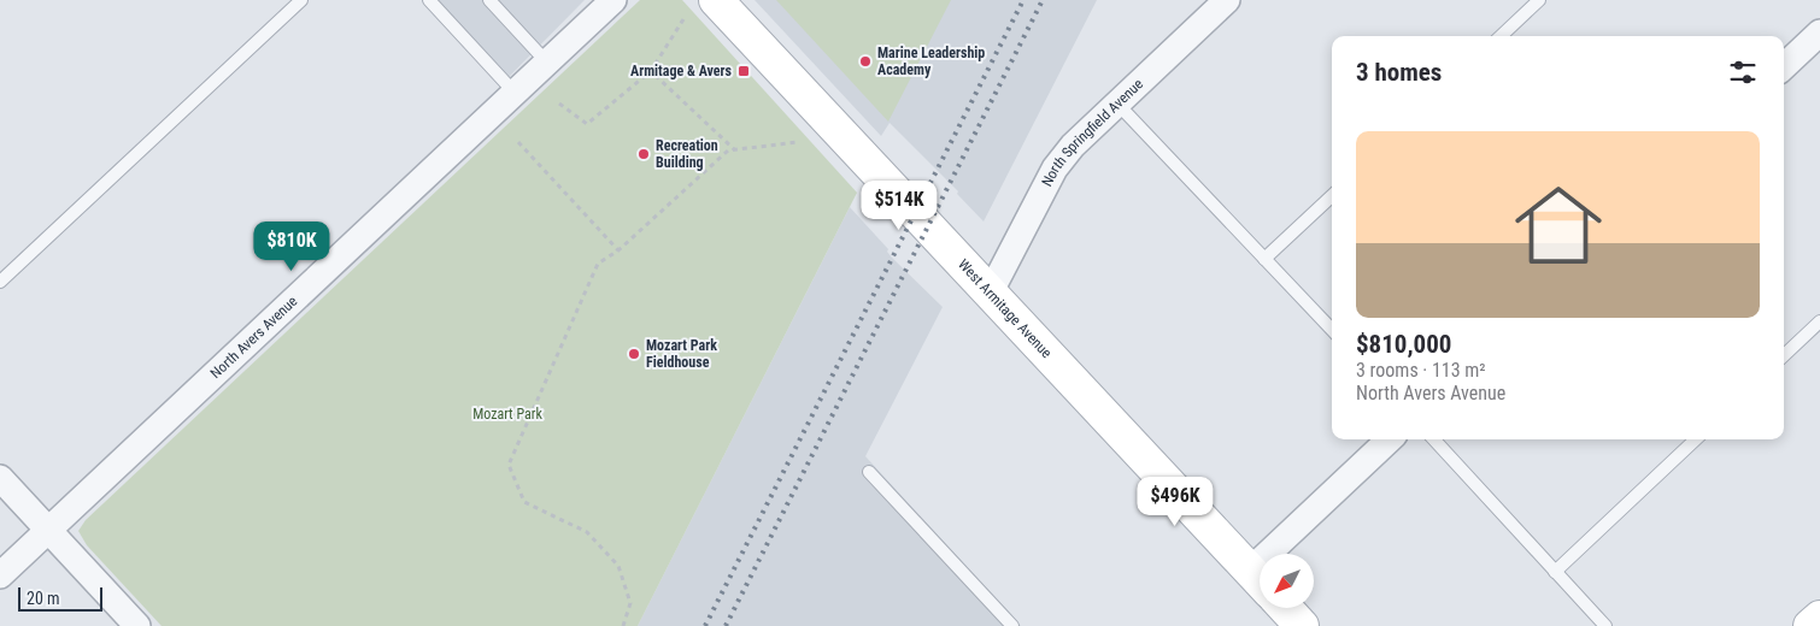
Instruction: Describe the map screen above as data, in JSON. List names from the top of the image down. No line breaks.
{"streets":{"main road":["West Armitage Avenue"],"street":["North Springfield Avenue","North Avers Avenue"]},"crossings":[["North Springfield Avenue","West Armitage Avenue"]],"parks":["Mozart Park"],"places":{"other":["Marine Leadership Academy","Recreation Building","Mozart Park Fieldhouse"],"transit":["Armitage & Avers"]},"scale_bar":"20 m","north":"bottom left","page":{"heading":"3 homes","list":[{"name":"$810,000","note":"3 rooms · 113 m² · North Avers Avenue"}],"price":["$514K","$810K","$496K"],"scale":"20 m"}}
